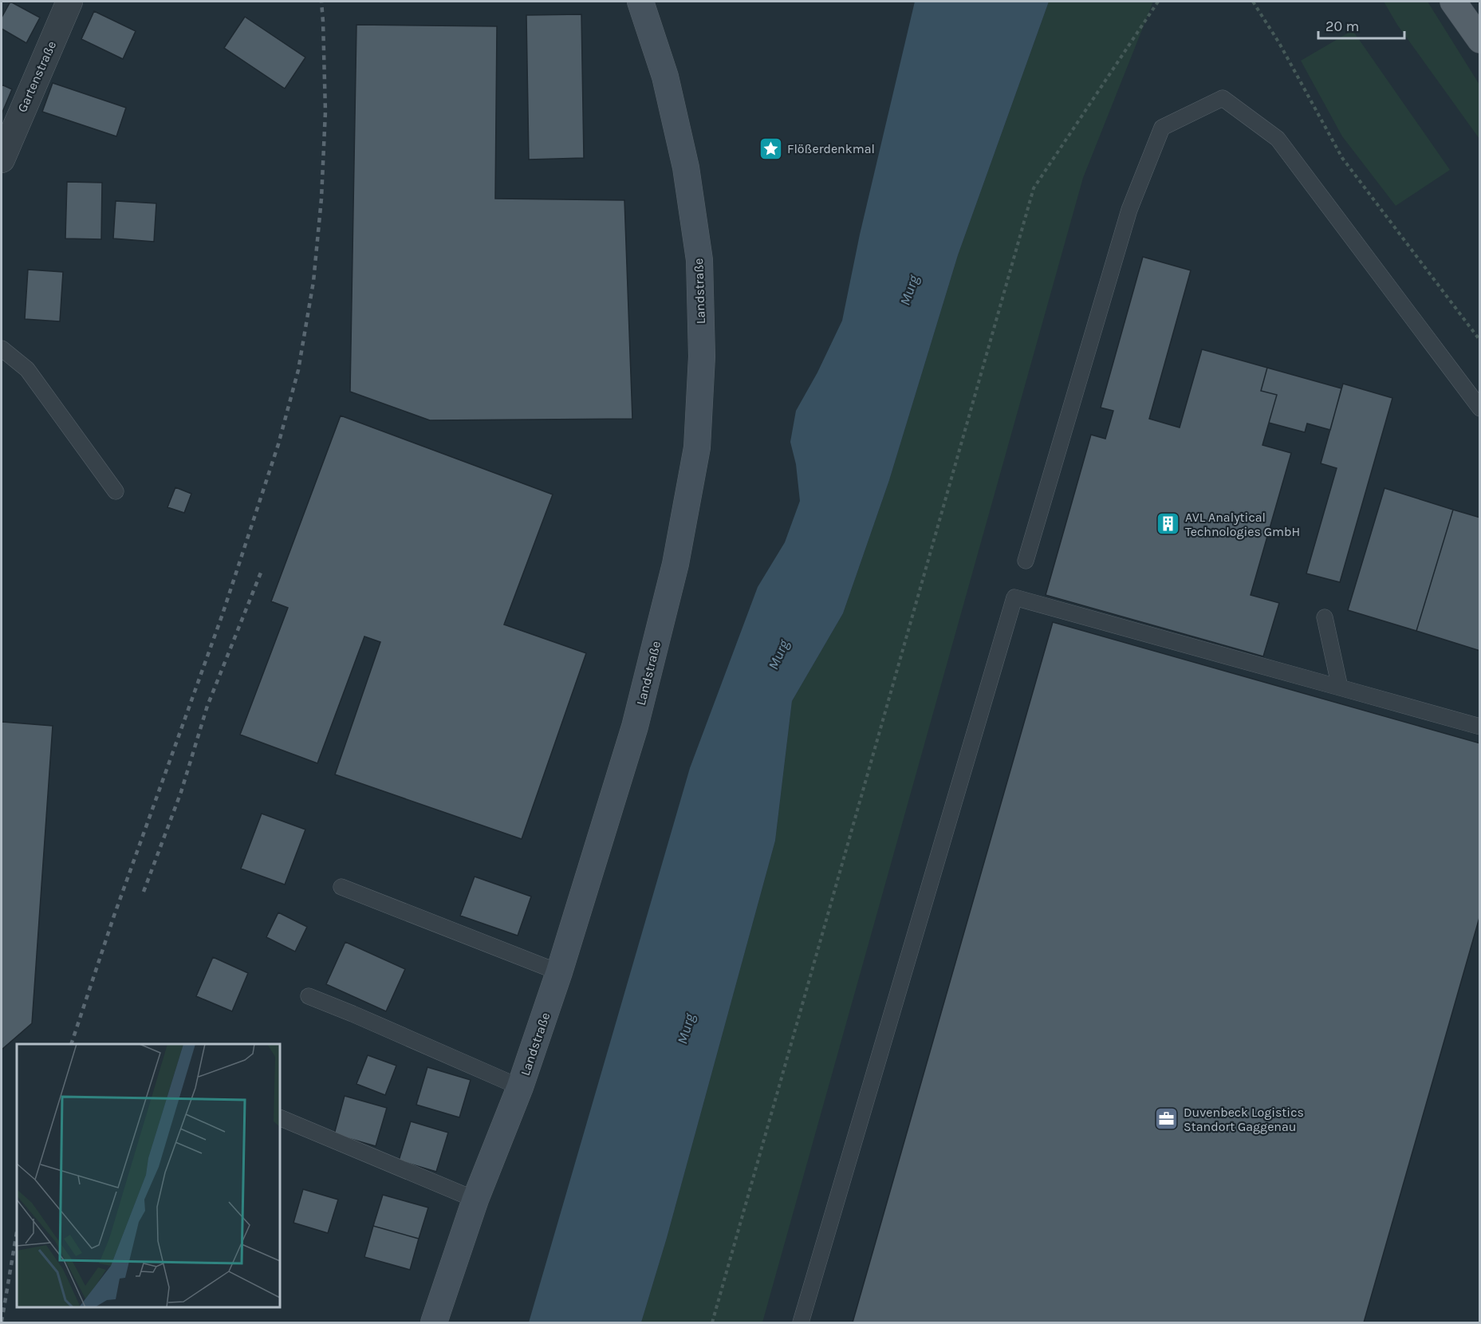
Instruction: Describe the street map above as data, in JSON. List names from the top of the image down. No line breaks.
{"streets":{"street":["Gartenstraße","Landstraße"]},"water":["Murg"],"places":{"place":["Flößerdenkmal"],"building":["AVL Analytical Technologies GmbH"],"office":["Duvenbeck Logistics Standort Gaggenau"]},"scale_bar":"20 m"}
